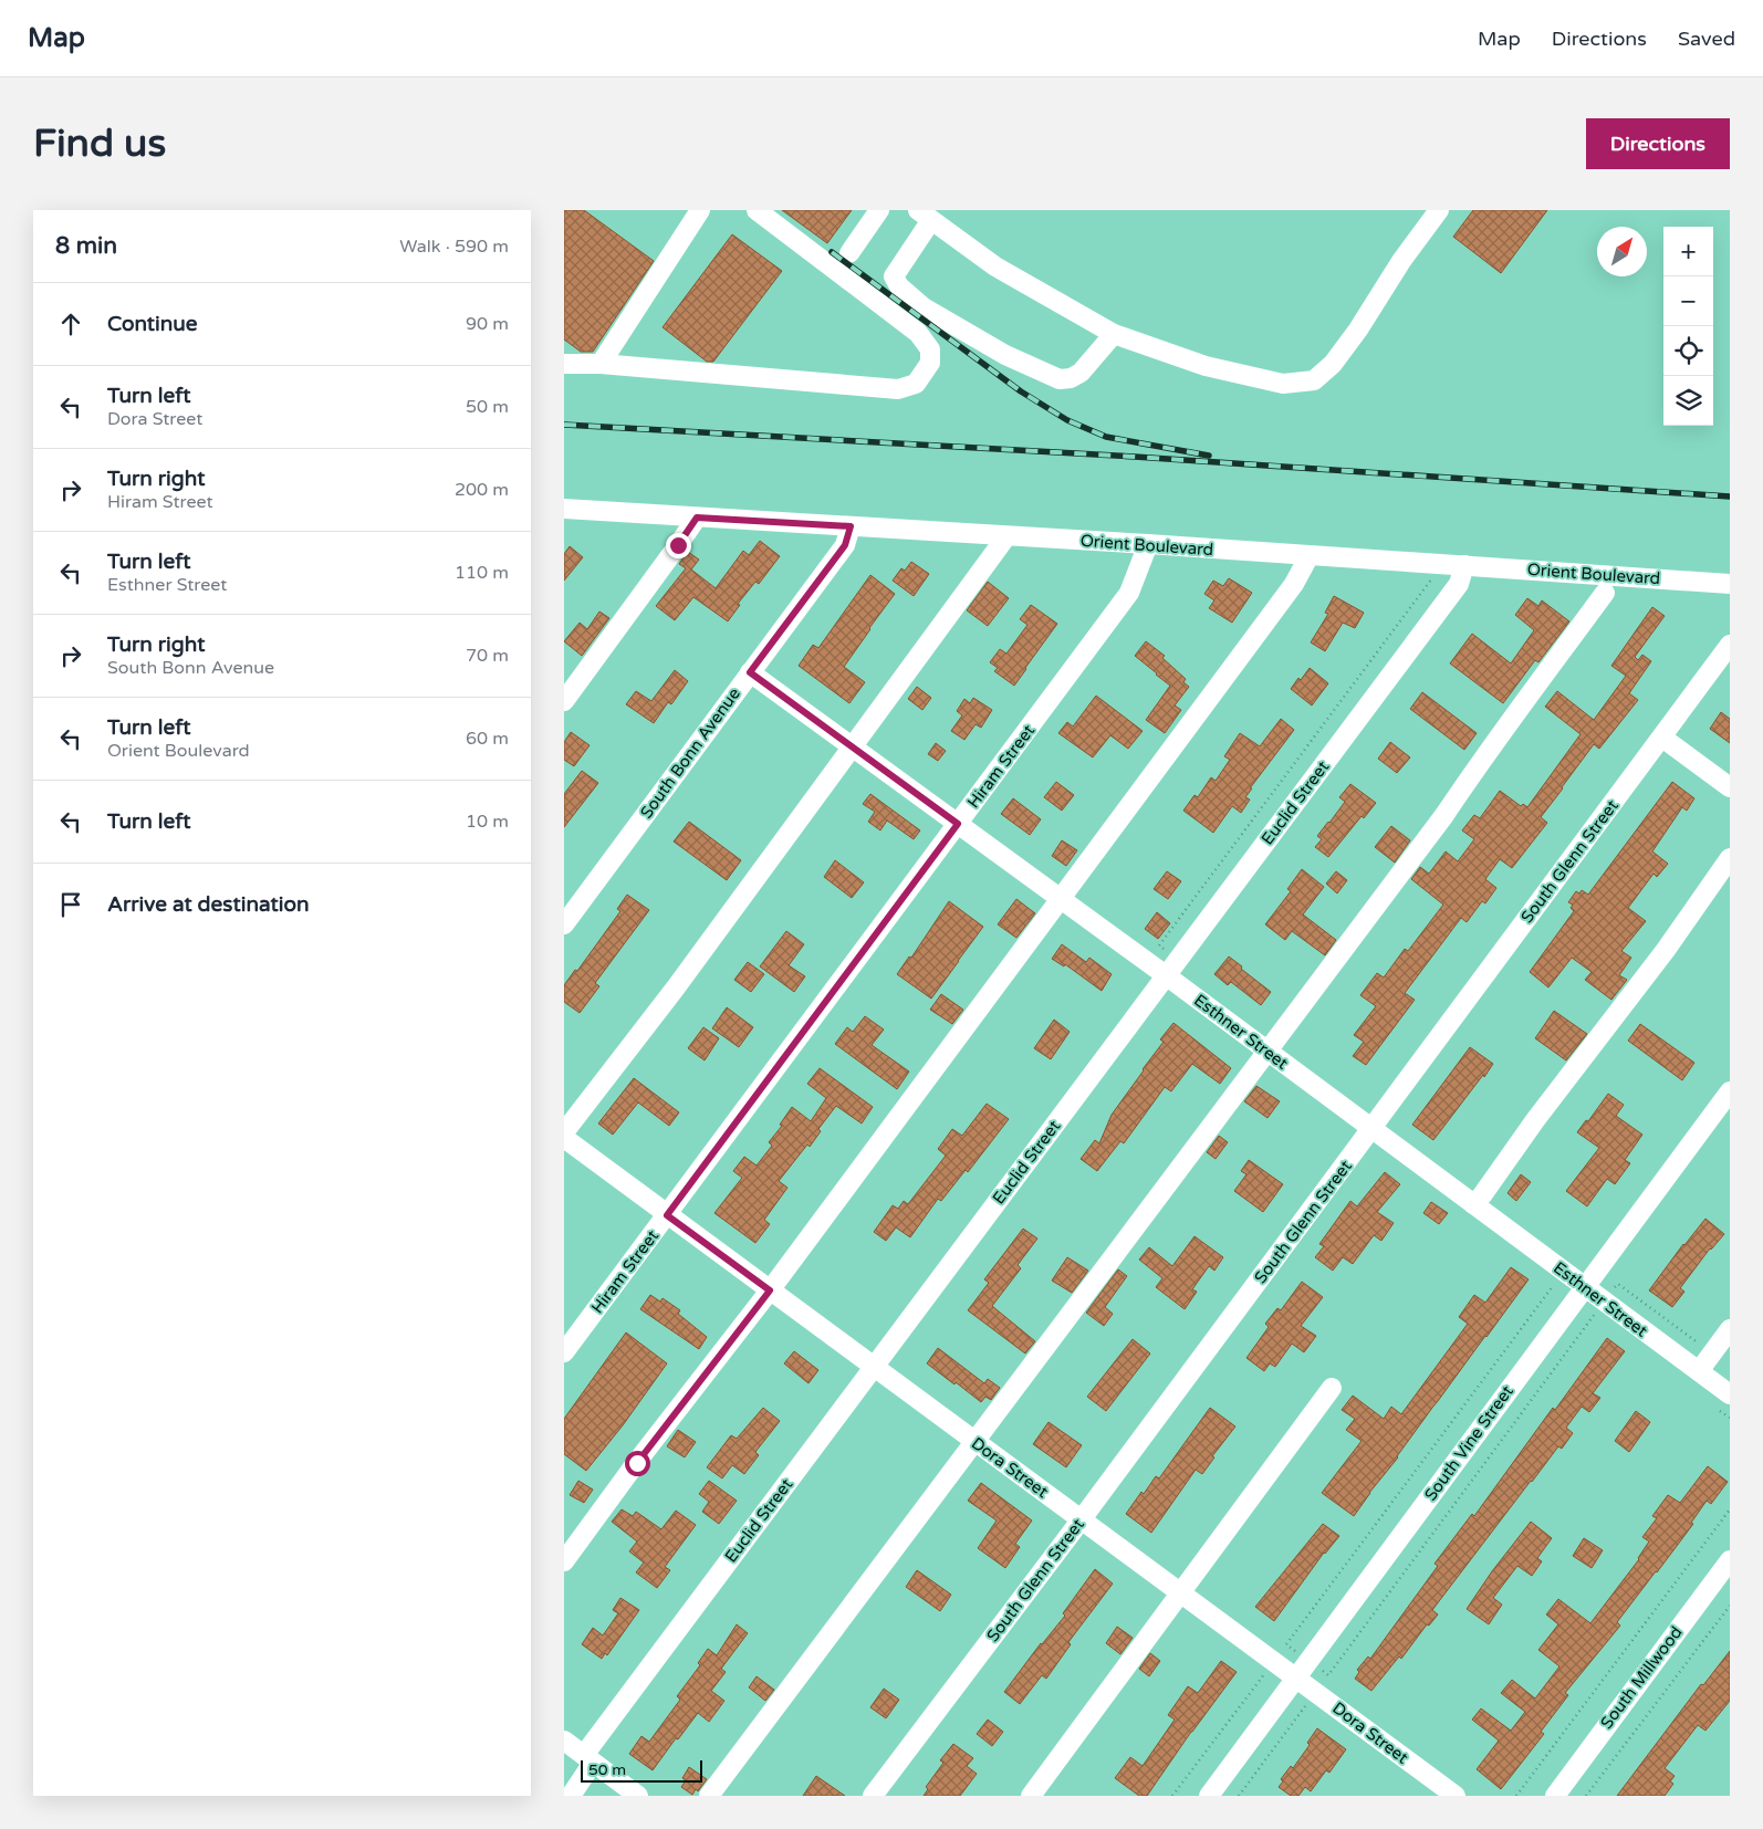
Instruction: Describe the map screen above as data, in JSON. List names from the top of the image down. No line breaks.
{"streets":{"street":["Orient Boulevard","South Bonn Avenue","Hiram Street","Euclid Street","South Glenn Street","Esthner Street","South Vine Street","Dora Street","South Millwood"]},"crossings":[["Orient Boulevard","South Bonn Avenue"],["Orient Boulevard","Hiram Street"],["Orient Boulevard","Euclid Street"],["South Bonn Avenue","Esthner Street"],["Hiram Street","Esthner Street"],["Hiram Street","Dora Street"],["Euclid Street","Esthner Street"],["Euclid Street","Dora Street"],["South Glenn Street","Esthner Street"],["South Glenn Street","Dora Street"],["Esthner Street","South Vine Street"],["South Vine Street","Dora Street"]],"scale_bar":"50 m","north":"top right","page":{"header":"Map","nav":["Map","Directions","Saved"],"buttons":"Directions","title":"Find us","heading":["8 min","Walk · 590 m"],"map_buttons":["+","−"],"list":[["Continue","90 m"],["Turn left","Dora Street","50 m"],["Turn right","Hiram Street","200 m"],["Turn left","Esthner Street","110 m"],["Turn right","South Bonn Avenue","70 m"],["Turn left","Orient Boulevard","60 m"],["Turn left","10 m"],"Arrive at destination"],"scale":"50 m"}}
